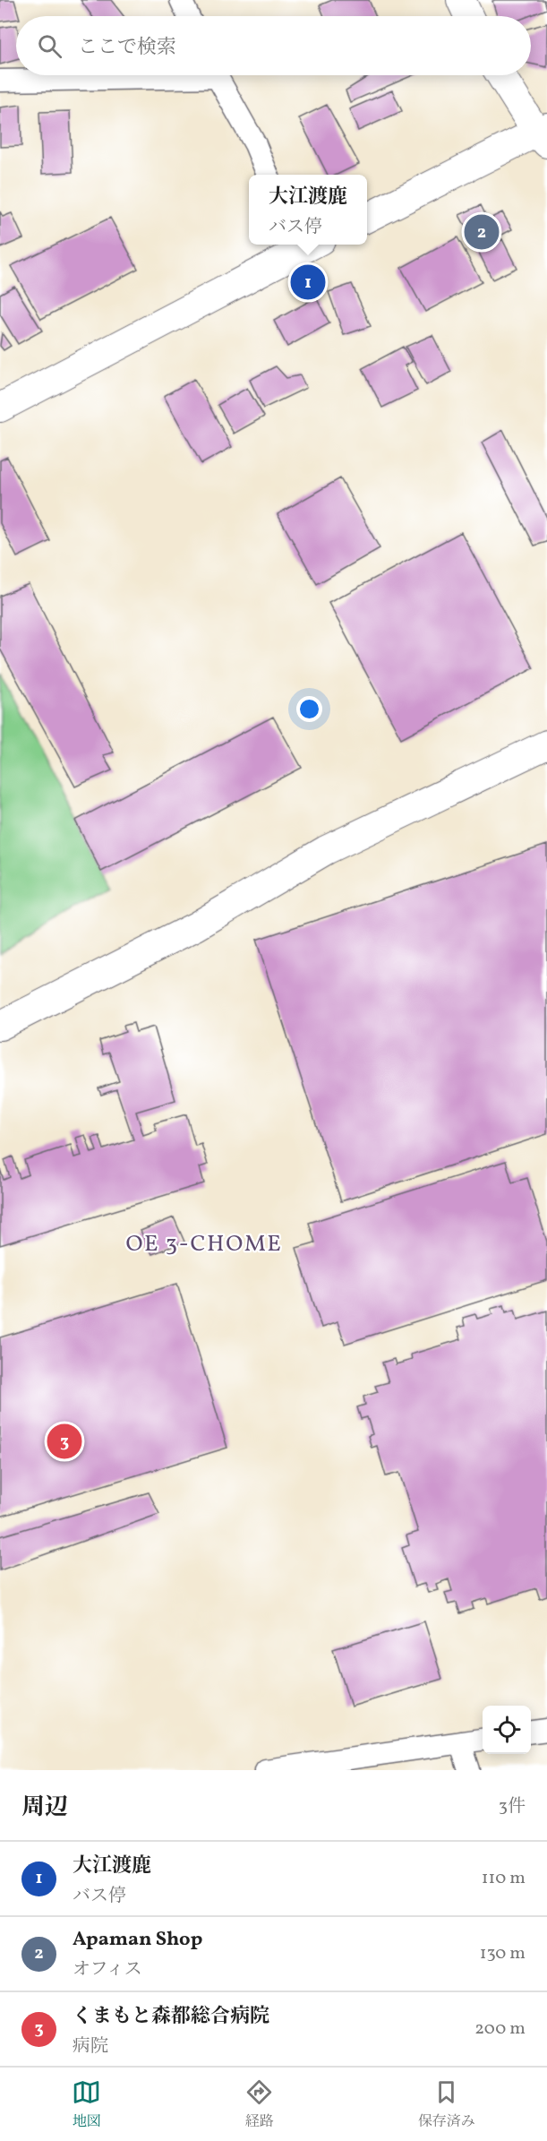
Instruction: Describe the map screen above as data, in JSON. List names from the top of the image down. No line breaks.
{"districts":["OE 3-CHOME"],"page":{"search":"ここで検索","popup":["大江渡鹿","バス停"],"pins":["2","1","3"],"heading":["周辺","3件"],"list":[{"mark":"1","name":"大江渡鹿","note":"バス停","value":"110 m"},{"mark":"2","name":"Apaman Shop","note":"オフィス","value":"130 m"},{"mark":"3","name":"くまもと森都総合病院","note":"病院","value":"200 m"}],"nav":["地図","経路","保存済み"]}}
